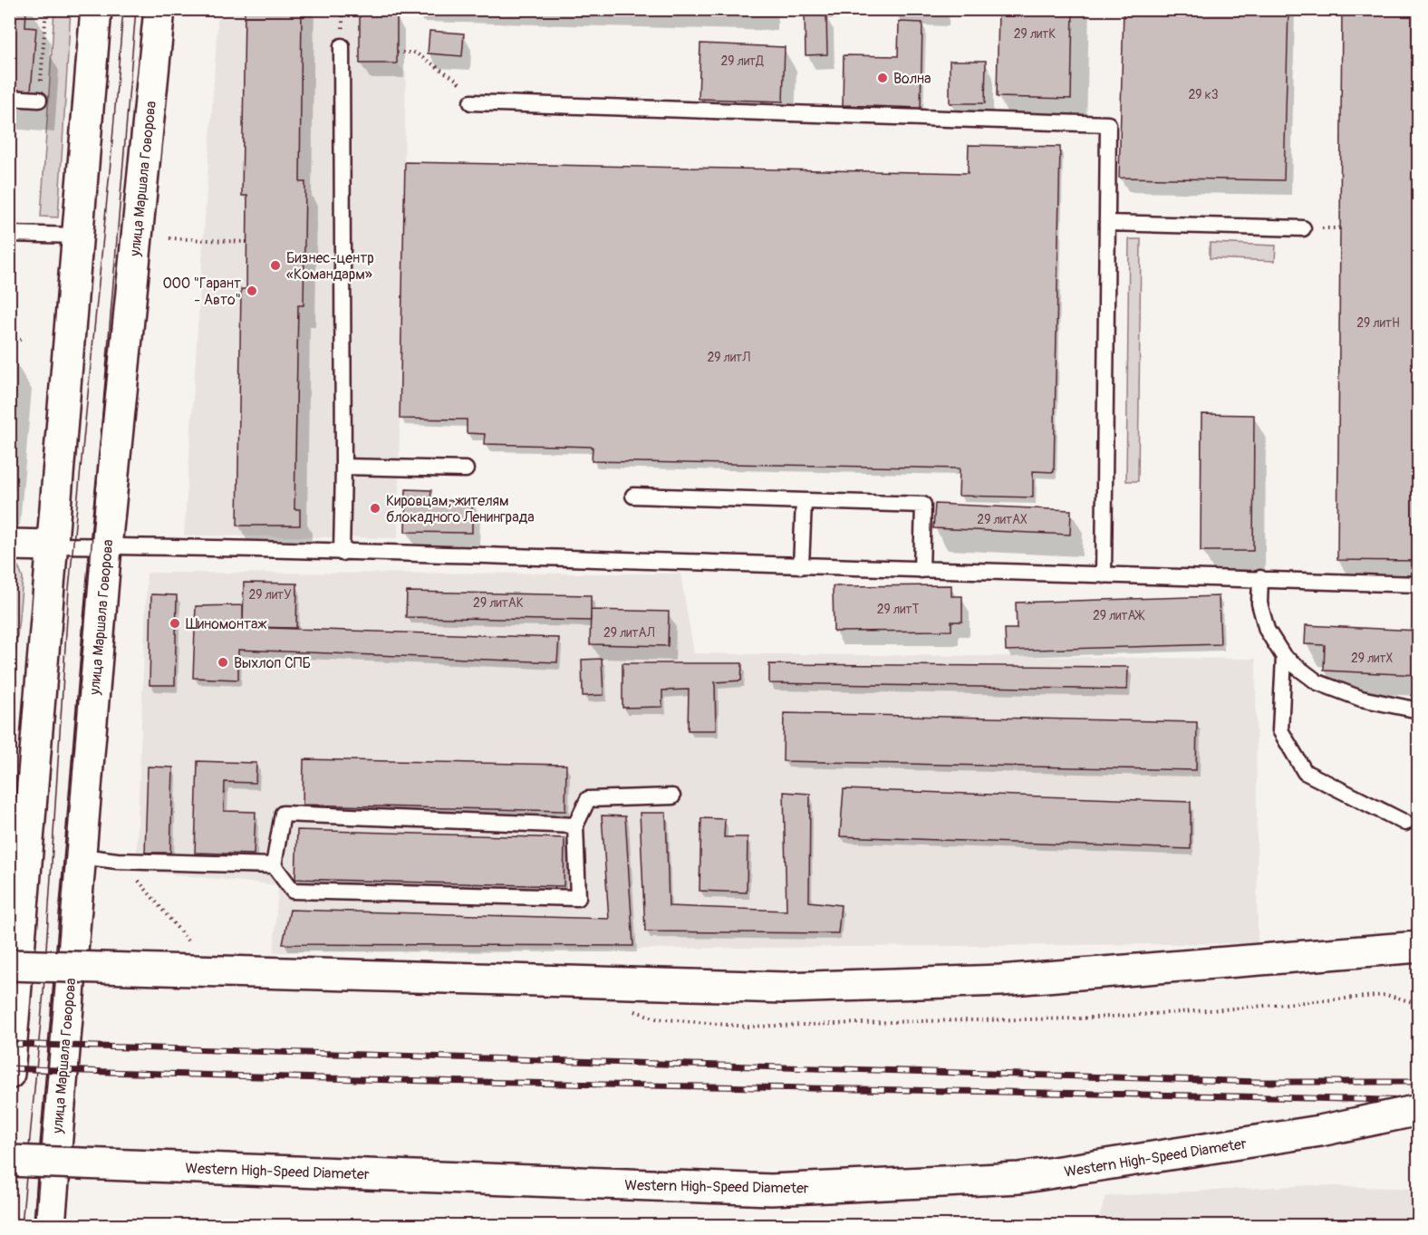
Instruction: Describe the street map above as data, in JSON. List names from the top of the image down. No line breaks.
{"streets":{"main road":["улица Маршала Говорова","Western High-Speed Diameter"]},"places":["Волна","Бизнес-центр «Командарм»","ООО \"Гарант - Авто\"","Кировцам, жителям блокадного Ленинграда","Шиномонтаж","Выхлоп СПБ"],"house_numbers":["29 литК","29 литД","29 к3","29 литН","29 литЛ","29 литАХ","29 литУ","29 литАК","29 литT","29 литАЖ","29 литАЛ","29 литХ"]}
